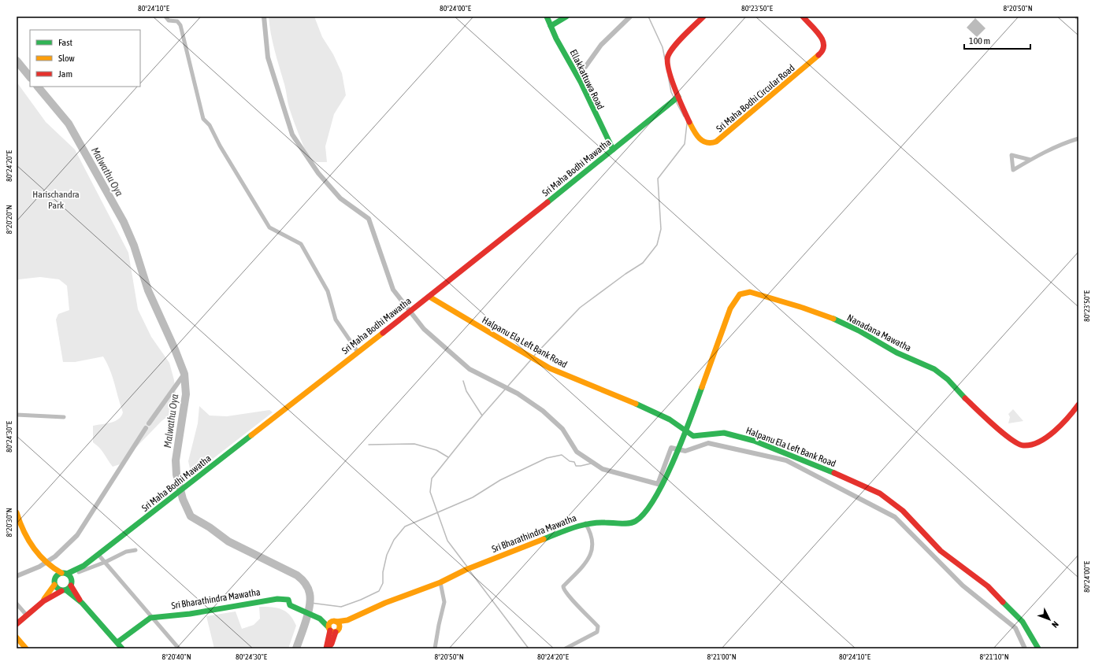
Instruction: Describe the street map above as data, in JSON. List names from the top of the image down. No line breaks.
{"streets":{"main road":["Ellakkattuwa Road","Sri Maha Bodhi Circular Road","Sri Maha Bodhi Mawatha","Nanadana Mawatha","Halpanu Ela Left Bank Road","Sri Bharathindra Mawatha"]},"crossings":[["Ellakkattuwa Road","Sri Maha Bodhi Mawatha"],["Sri Maha Bodhi Circular Road","Sri Maha Bodhi Mawatha"],["Sri Maha Bodhi Mawatha","Halpanu Ela Left Bank Road"],["Nanadana Mawatha","Halpanu Ela Left Bank Road"],["Nanadana Mawatha","Sri Bharathindra Mawatha"],["Halpanu Ela Left Bank Road","Sri Bharathindra Mawatha"]],"water":["Malwathu Oya"],"parks":["Harischandra Park"],"legend":["Fast","Slow","Jam"],"scale_bar":"100 m","north":"bottom right","coordinates":["80°24'10\"E","80°24'00\"E","80°23'50\"E","8°20'50\"N","80°24'20\"E","8°20'20\"N","80°24'30\"E","8°20'30\"N","8°20'40\"N","8°21'00\"N","8°21'10\"N"]}
